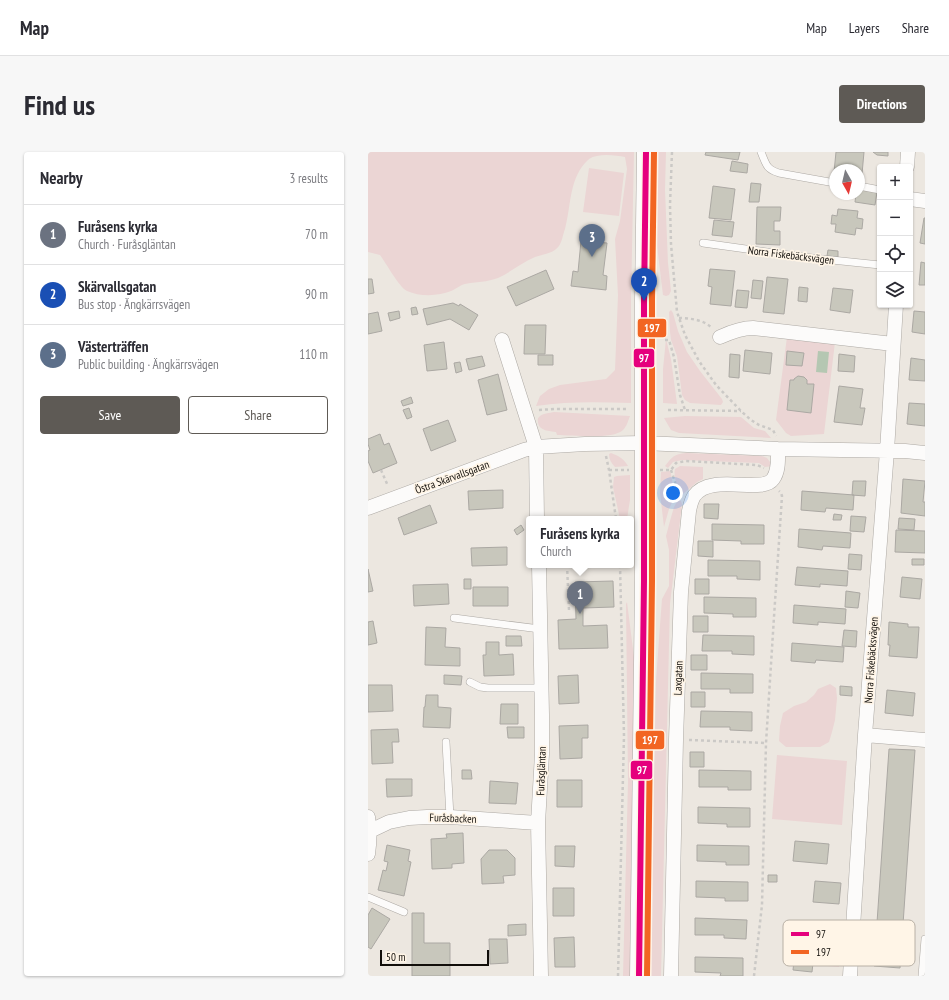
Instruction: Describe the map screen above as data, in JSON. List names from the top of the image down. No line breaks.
{"streets":{"street":["Norra Fiskebäcksvägen","Östra Skärvallsgatan","Laxgatan","Furåsgläntan","Furåsbacken"]},"crossings":[["Norra Fiskebäcksvägen","Östra Skärvallsgatan"],["Furåsgläntan","Furåsbacken"]],"lines":["transit line 97","transit line 197"],"legend":["97","197"],"scale_bar":"50 m","north":"bottom","page":{"header":"Map","nav":["Map","Layers","Share"],"buttons":["Directions",["Save","Share"]],"title":"Find us","heading":["Nearby","3 results"],"map_buttons":["+","−"],"list":[{"mark":"1","name":"Furåsens kyrka","note":"Church · Furåsgläntan","value":"70 m"},{"mark":"2","name":"Skärvallsgatan","note":"Bus stop · Ängkärrsvägen","value":"90 m"},{"mark":"3","name":"Västerträffen","note":"Public building · Ängkärrsvägen","value":"110 m"}],"pins":["3","2","1"],"popup":["Furåsens kyrka","Church"],"scale":"50 m"}}
